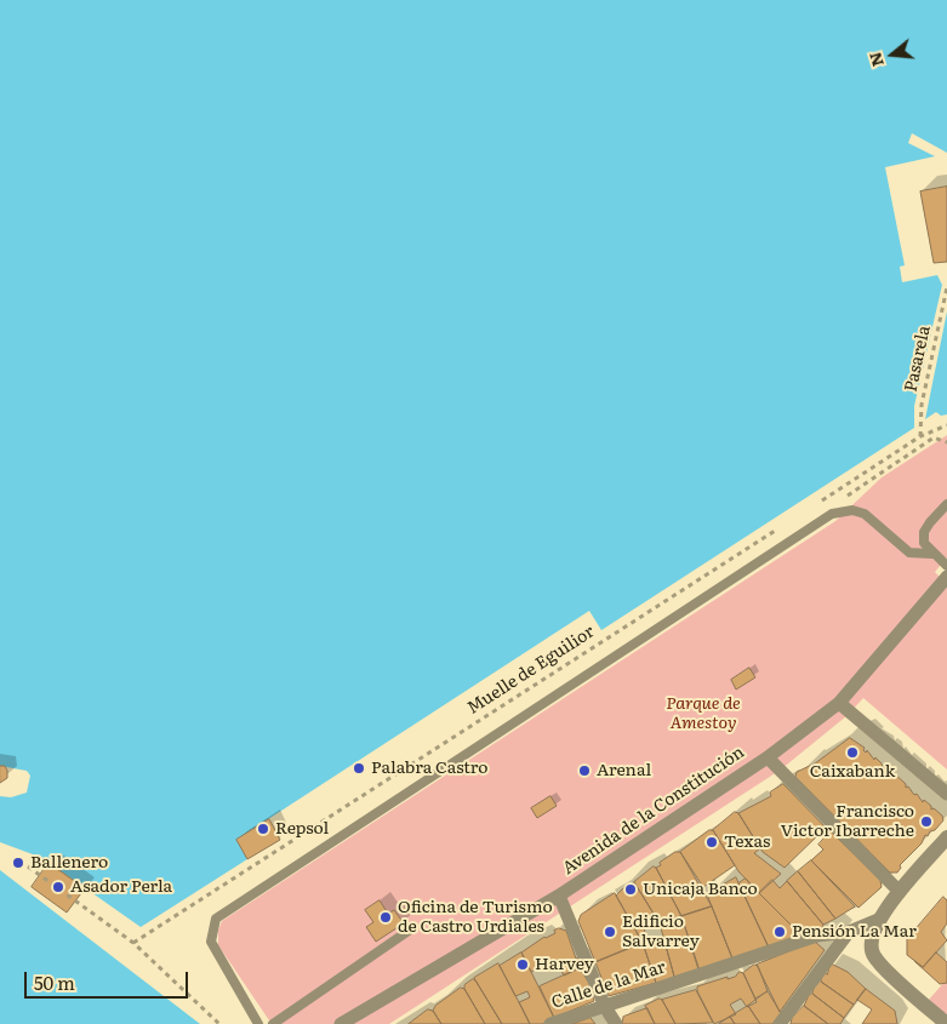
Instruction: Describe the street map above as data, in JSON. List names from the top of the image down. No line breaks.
{"streets":{"street":["Avenida de la Constitución","Calle de la Mar"],"path":["Pasarela","Muelle de Eguilior"]},"parks":["Parque de Amestoy"],"places":["Caixabank","Palabra Castro","Arenal","Francisco Victor Ibarreche","Repsol","Texas","Ballenero","Asador Perla","Unicaja Banco","Oficina de Turismo de Castro Urdiales","Edificio Salvarrey","Pensión La Mar","Harvey"],"scale_bar":"50 m","north":"left"}
